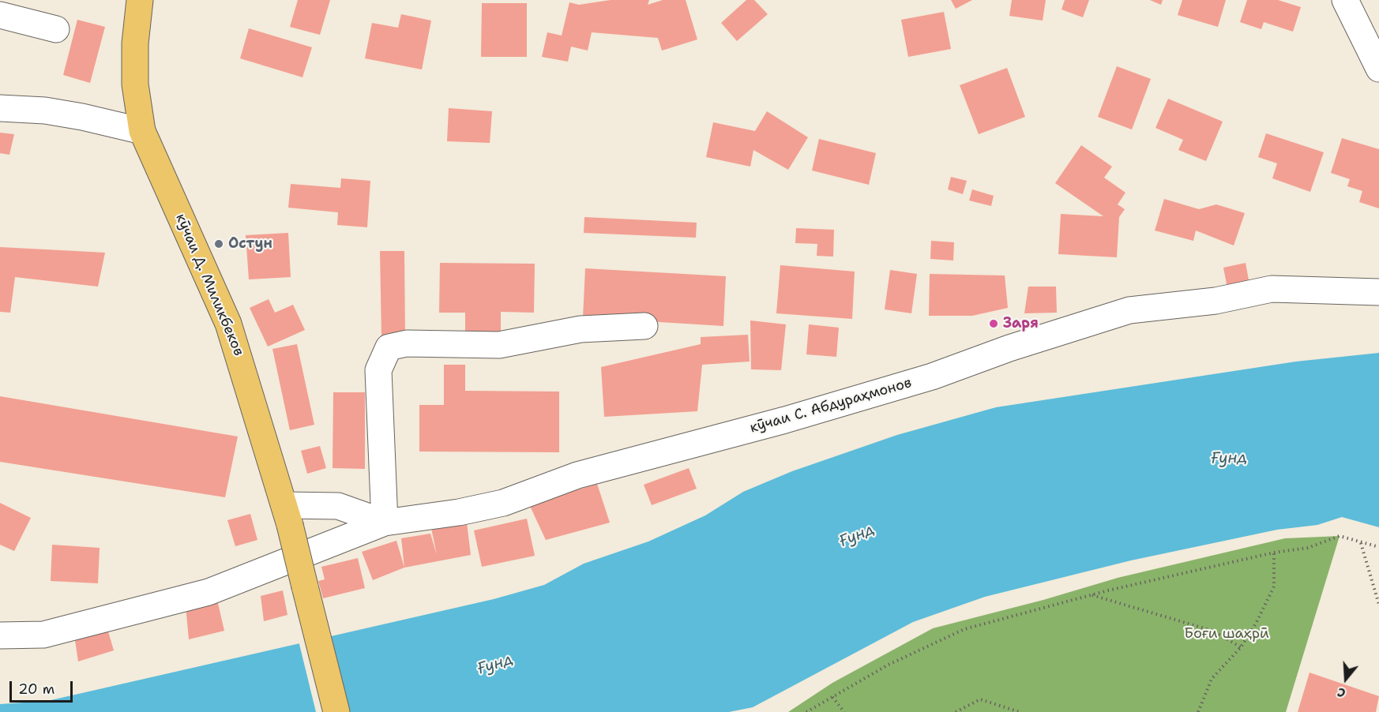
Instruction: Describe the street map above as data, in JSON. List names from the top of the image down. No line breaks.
{"streets":{"main road":["кӯчаи Д. Миликбеков"],"street":["кӯчаи С. Абдураҳмонов"]},"crossings":[["кӯчаи Д. Миликбеков","кӯчаи С. Абдураҳмонов"]],"water":["Ғунд"],"parks":["Боғи шаҳрӣ"],"places":["Остун","Заря"],"scale_bar":"20 m","north":"bottom"}
